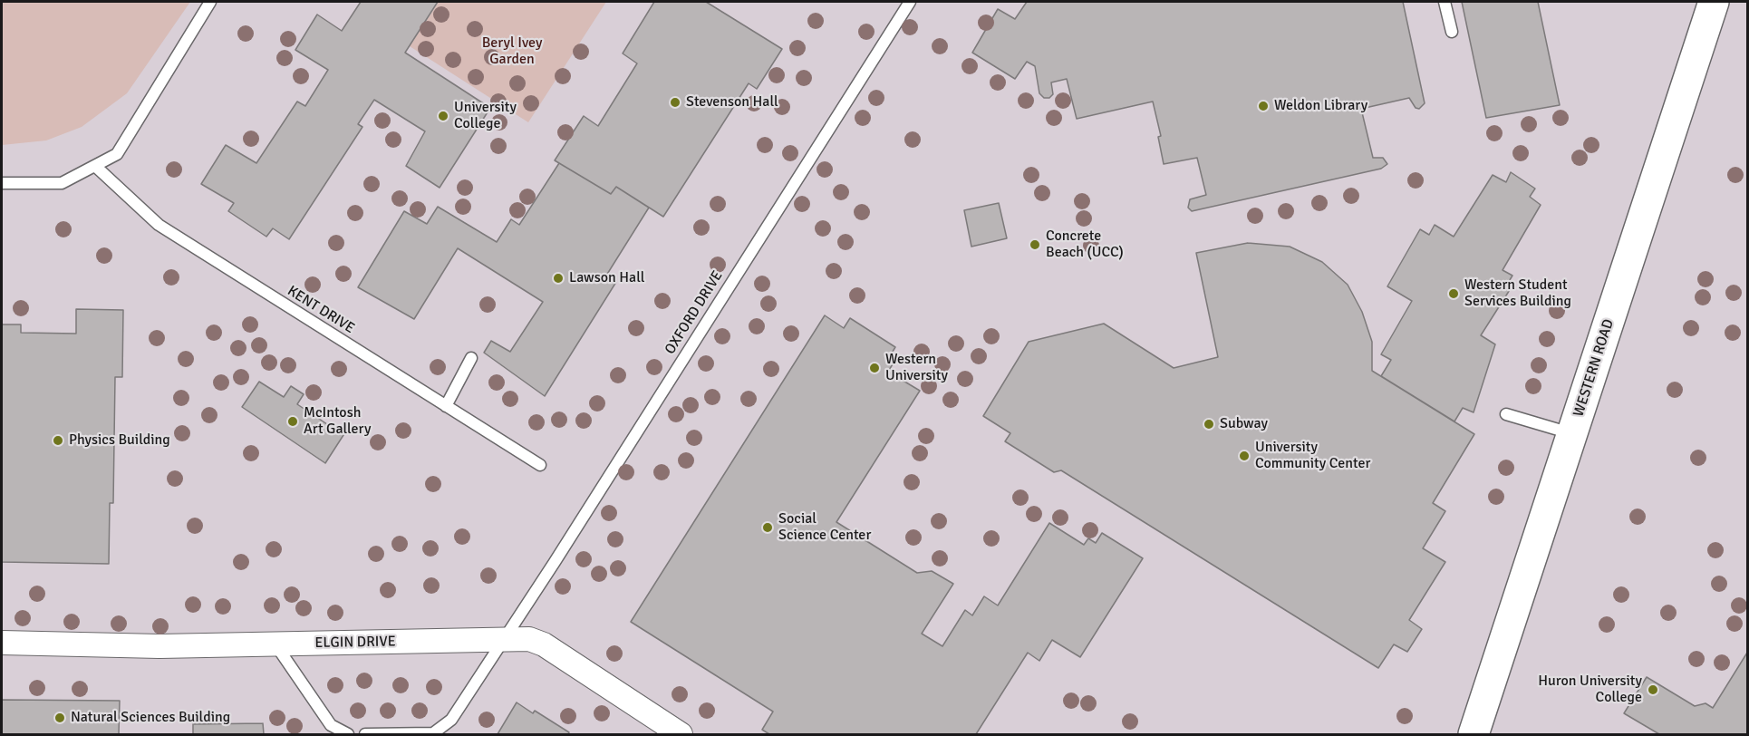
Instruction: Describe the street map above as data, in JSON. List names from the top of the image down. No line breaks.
{"streets":{"main road":["WESTERN ROAD"],"street":["ELGIN DRIVE"],"lane":["KENT DRIVE","OXFORD DRIVE"]},"crossings":[["OXFORD DRIVE","ELGIN DRIVE"]],"parks":["Beryl Ivey Garden"],"places":["Stevenson Hall","Weldon Library","University College","Concrete Beach (UCC)","Lawson Hall","Western Student Services Building","Western University","McIntosh Art Gallery","Subway","Physics Building","University Community Center","Social Science Center","Huron University College","Natural Sciences Building"]}
